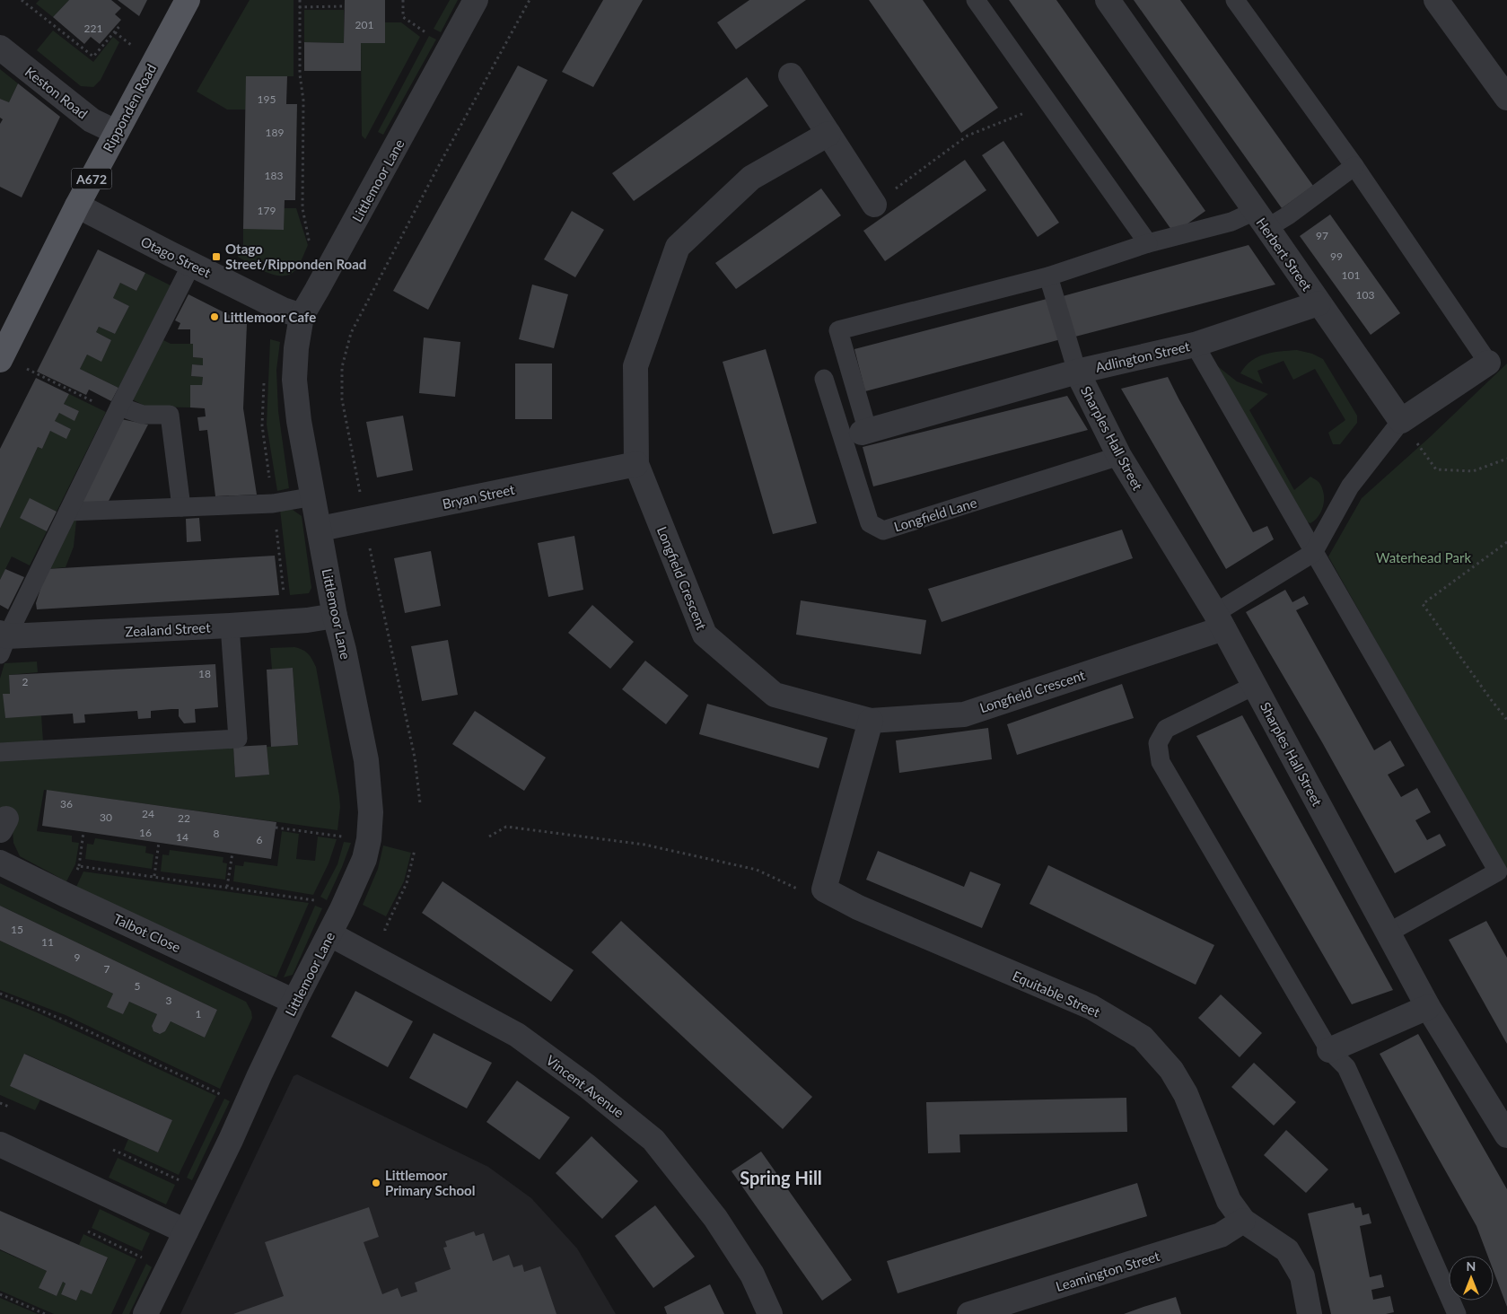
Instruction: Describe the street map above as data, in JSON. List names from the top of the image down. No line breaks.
{"streets":{"main road":["Ripponden Road","A672"],"street":["Keston Road","Littlemoor Lane","Herbert Street","Otago Street","Adlington Street","Sharples Hall Street","Bryan Street","Longfield Crescent","Zealand Street","Talbot Close","Equitable Street","Vincent Avenue","Leamington Street"],"lane":["Longfield Lane"]},"crossings":[["Keston Road","Ripponden Road"],["Ripponden Road","Otago Street"],["Littlemoor Lane","Otago Street"],["Littlemoor Lane","Bryan Street"],["Littlemoor Lane","Zealand Street"],["Littlemoor Lane","Talbot Close"],["Littlemoor Lane","Vincent Avenue"],["Herbert Street","Adlington Street"],["Adlington Street","Sharples Hall Street"],["Sharples Hall Street","Longfield Lane"],["Sharples Hall Street","Longfield Crescent"],["Bryan Street","Longfield Crescent"],["Equitable Street","Leamington Street"]],"districts":["Spring Hill"],"parks":["Waterhead Park"],"places":{"transit":["Otago Street/Ripponden Road"],"other":["Littlemoor Cafe","Littlemoor Primary School"]},"house_numbers":["201","221","195","189","183","179","97","99","101","103","18","2","36","24","30","22","16","8","14","6","15","11","9","7","5","3","1"],"north":"top"}
